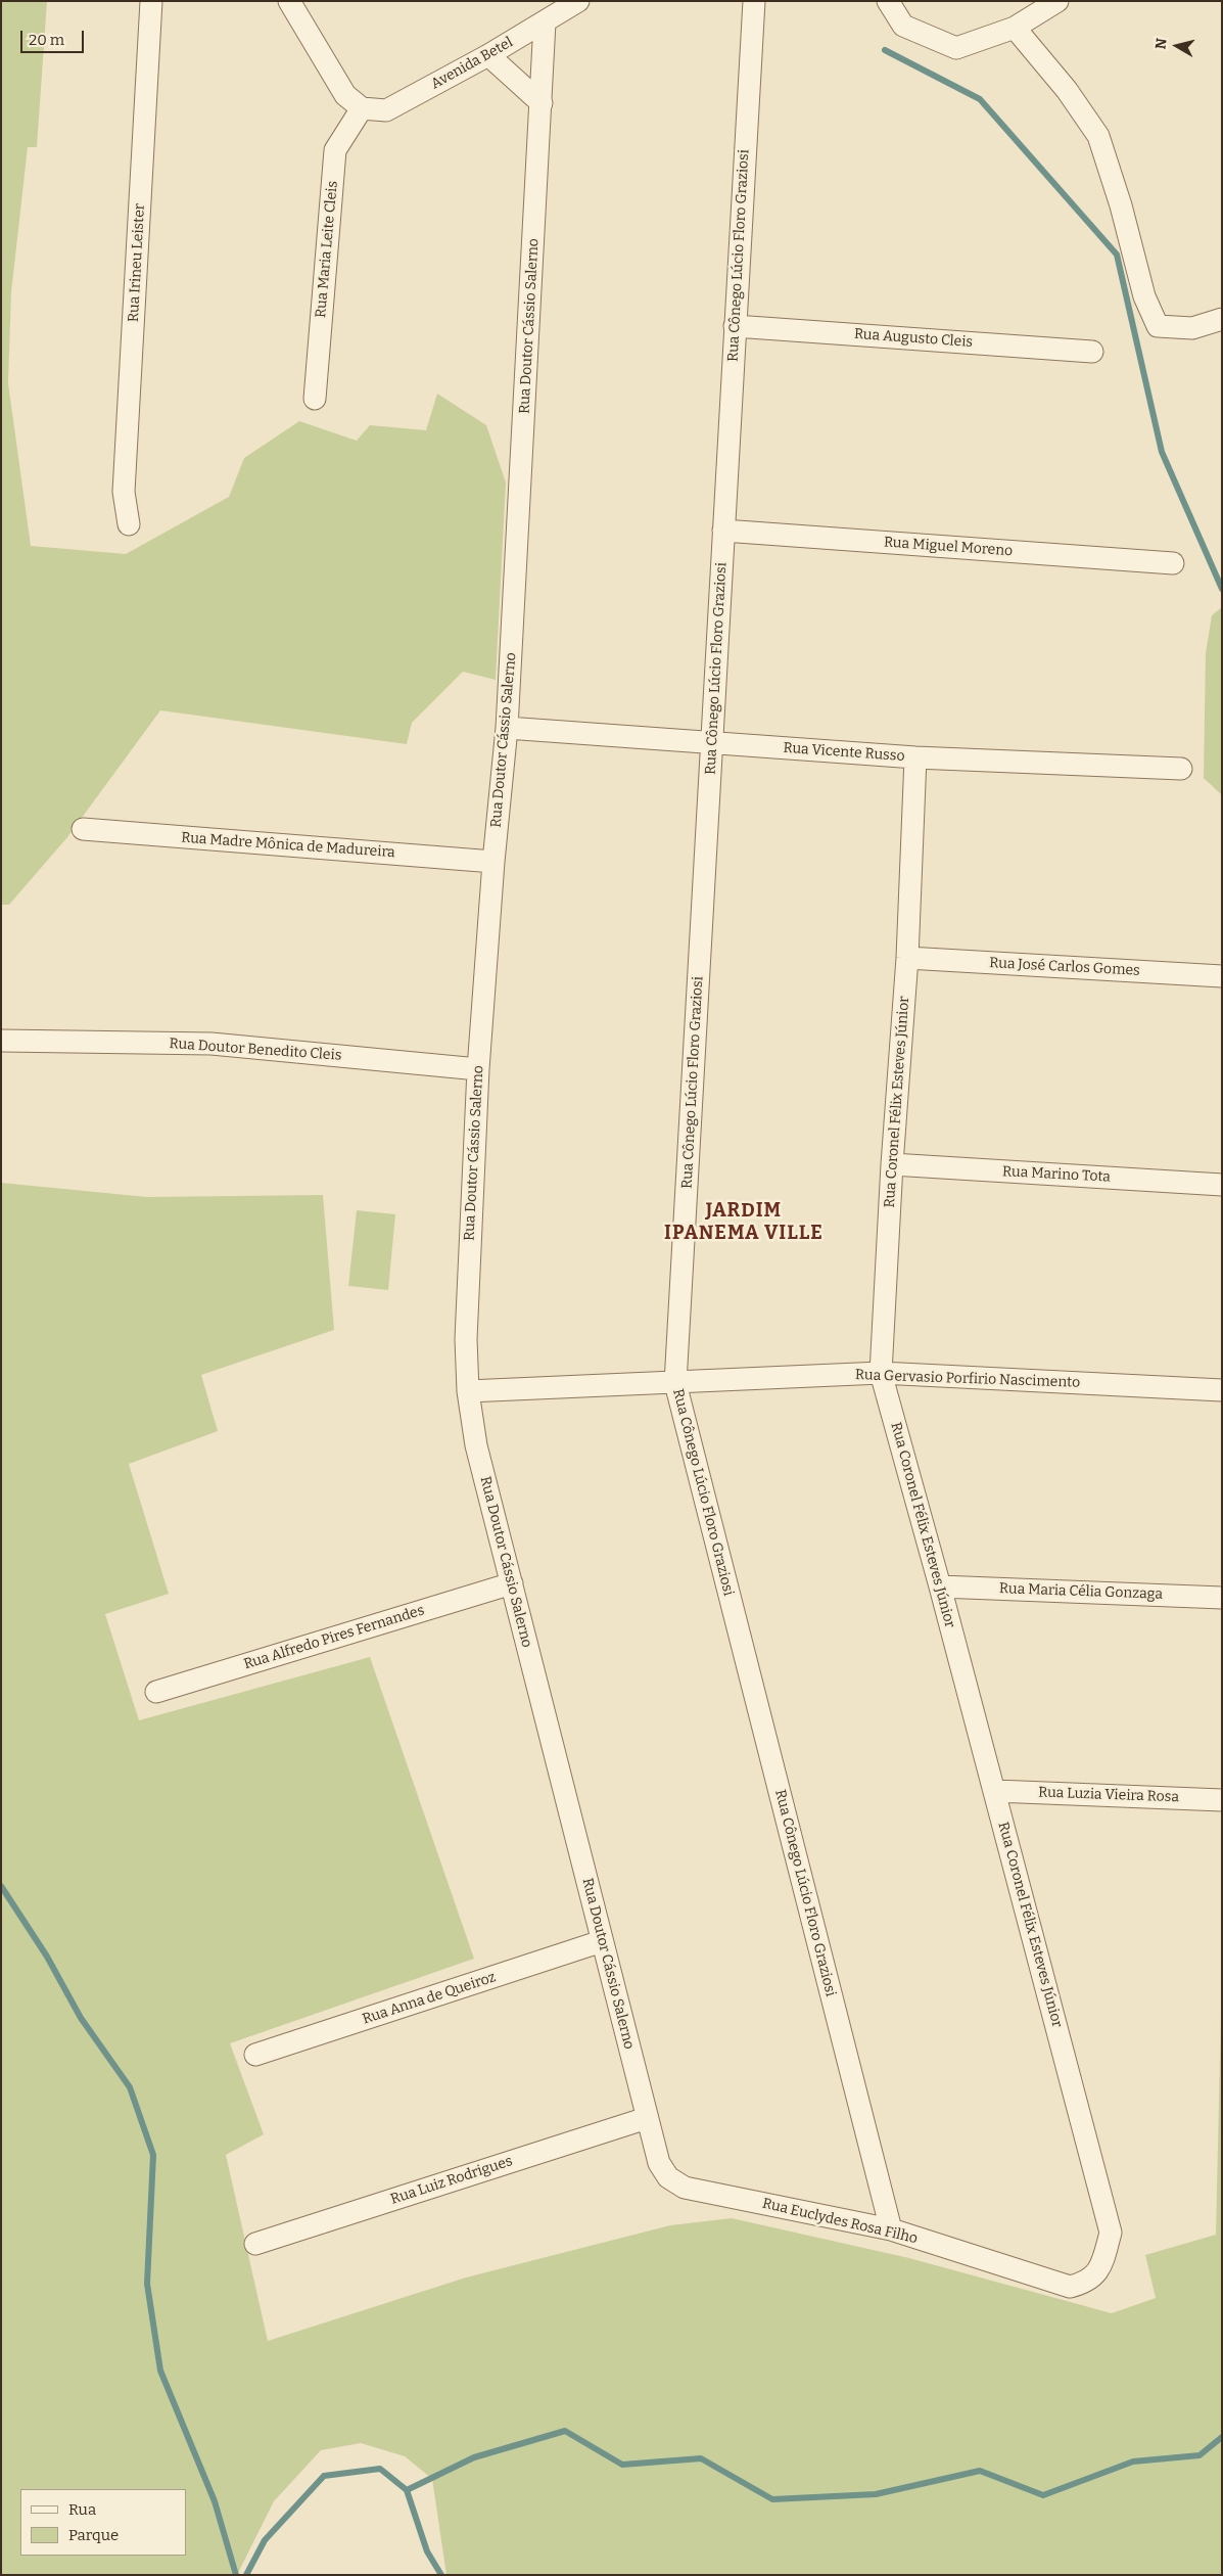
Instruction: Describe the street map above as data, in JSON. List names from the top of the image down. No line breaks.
{"streets":{"street":["Avenida Betel","Rua Maria Leite Cleis","Rua Cônego Lúcio Floro Graziosi","Rua Irineu Leister","Rua Doutor Cássio Salerno","Rua Augusto Cleis","Rua Miguel Moreno","Rua Vicente Russo","Rua Madre Mônica de Madureira","Rua José Carlos Gomes","Rua Doutor Benedito Cleis","Rua Coronel Félix Esteves Júnior","Rua Marino Tota","Rua Gervasio Porfirio Nascimento","Rua Maria Célia Gonzaga","Rua Alfredo Pires Fernandes","Rua Luzia Vieira Rosa","Rua Anna de Queiroz","Rua Luiz Rodrigues","Rua Euclydes Rosa Filho"]},"crossings":[["Avenida Betel","Rua Maria Leite Cleis"],["Avenida Betel","Rua Doutor Cássio Salerno"],["Rua Cônego Lúcio Floro Graziosi","Rua Augusto Cleis"],["Rua Cônego Lúcio Floro Graziosi","Rua Miguel Moreno"],["Rua Cônego Lúcio Floro Graziosi","Rua Vicente Russo"],["Rua Cônego Lúcio Floro Graziosi","Rua Gervasio Porfirio Nascimento"],["Rua Cônego Lúcio Floro Graziosi","Rua Euclydes Rosa Filho"],["Rua Doutor Cássio Salerno","Rua Vicente Russo"],["Rua Doutor Cássio Salerno","Rua Madre Mônica de Madureira"],["Rua Doutor Cássio Salerno","Rua Doutor Benedito Cleis"],["Rua Doutor Cássio Salerno","Rua Gervasio Porfirio Nascimento"],["Rua Doutor Cássio Salerno","Rua Alfredo Pires Fernandes"],["Rua Doutor Cássio Salerno","Rua Anna de Queiroz"],["Rua Doutor Cássio Salerno","Rua Luiz Rodrigues"],["Rua Doutor Cássio Salerno","Rua Euclydes Rosa Filho"],["Rua Vicente Russo","Rua Coronel Félix Esteves Júnior"],["Rua José Carlos Gomes","Rua Coronel Félix Esteves Júnior"],["Rua Coronel Félix Esteves Júnior","Rua Marino Tota"],["Rua Coronel Félix Esteves Júnior","Rua Gervasio Porfirio Nascimento"],["Rua Coronel Félix Esteves Júnior","Rua Maria Célia Gonzaga"],["Rua Coronel Félix Esteves Júnior","Rua Luzia Vieira Rosa"],["Rua Coronel Félix Esteves Júnior","Rua Euclydes Rosa Filho"]],"districts":["JARDIM IPANEMA VILLE"],"legend":["Rua","Parque"],"scale_bar":"20 m","north":"left"}
